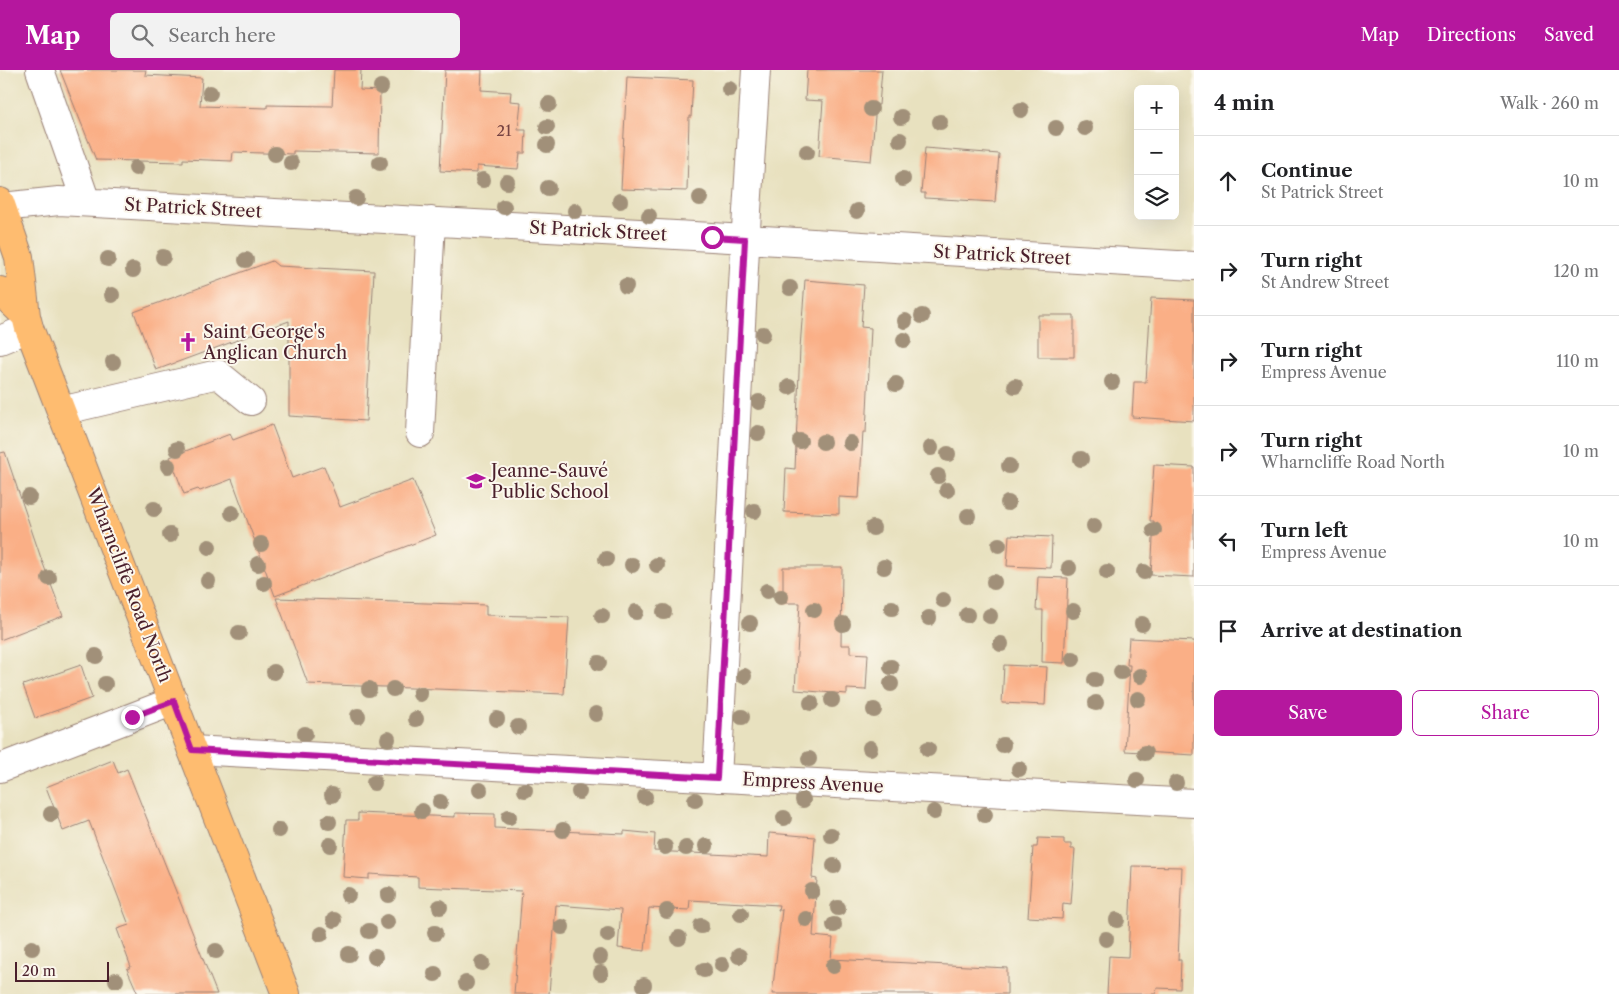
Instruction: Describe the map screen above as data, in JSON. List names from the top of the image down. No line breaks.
{"streets":{"main road":["Wharncliffe Road North"],"street":["St Patrick Street","Empress Avenue"]},"crossings":[["St Patrick Street","Wharncliffe Road North"],["Wharncliffe Road North","Empress Avenue"]],"places":{"church":["Saint George's Anglican Church"],"school or university":["Jeanne-Sauvé Public School"]},"house_numbers":["21"],"scale_bar":"20 m","page":{"header":"Map","search":"Search here","nav":["Map","Directions","Saved"],"heading":["4 min","Walk · 260 m"],"map_buttons":["+","−"],"list":[["Continue","St Patrick Street","10 m"],["Turn right","St Andrew Street","120 m"],["Turn right","Empress Avenue","110 m"],["Turn right","Wharncliffe Road North","10 m"],["Turn left","Empress Avenue","10 m"],"Arrive at destination"],"buttons":["Save","Share"],"scale":"20 m"}}
